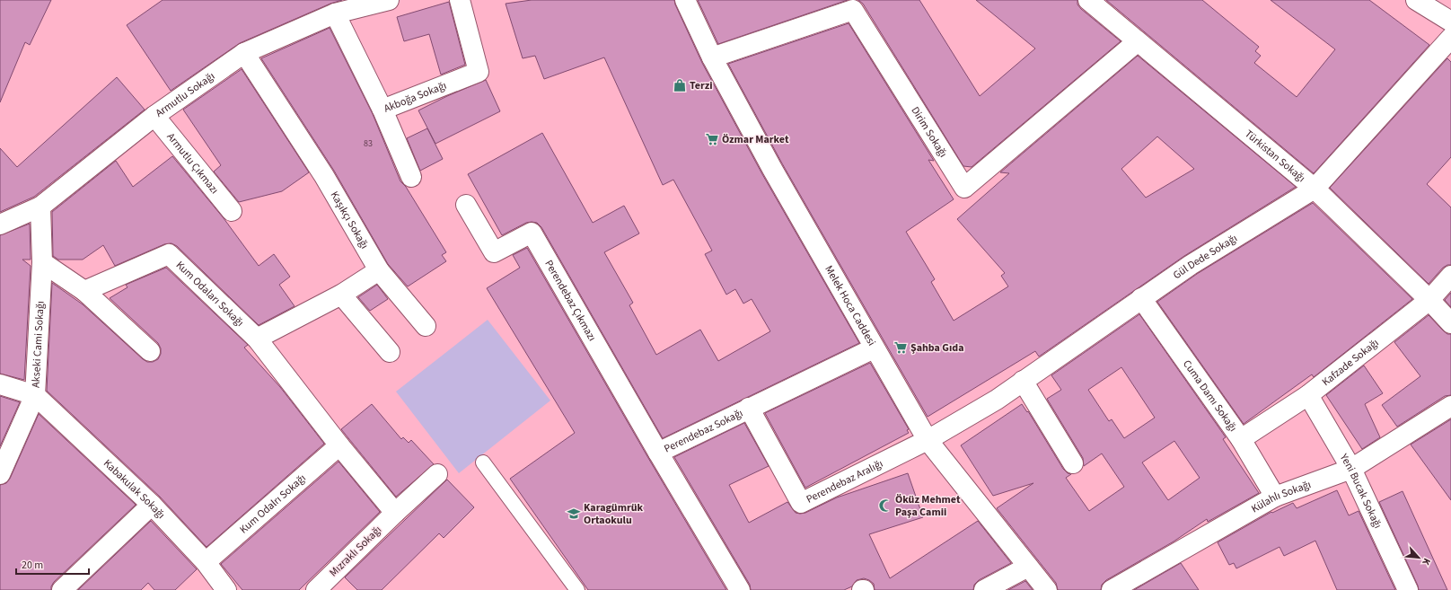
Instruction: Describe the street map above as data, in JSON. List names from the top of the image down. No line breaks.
{"streets":{"street":["Armutlu Sokağı","Akboğa Sokağı","Dirim Sokağı","Türkistan Sokağı","Armutlu Çıkmazı","Kaşıkçı Sokağı","Gül Dede Sokağı","Kum Odaları Sokağı","Perendebaz Çıkmazı","Melek Hoca Caddesi","Akseki Cami Sokağı","Kafzade Sokağı","Cuma Damı Sokağı","Perendebaz Sokağı","Perendebaz Aralığı","Kabakulak Sokağı","Yeni Bucak Sokağı","Külahlı Sokağı","Kum Odalrı Sokağı","Mızraklı Sokağı"]},"crossings":[["Armutlu Sokağı","Akboğa Sokağı"],["Armutlu Sokağı","Armutlu Çıkmazı"],["Armutlu Sokağı","Kaşıkçı Sokağı"],["Armutlu Sokağı","Akseki Cami Sokağı"],["Dirim Sokağı","Türkistan Sokağı"],["Dirim Sokağı","Melek Hoca Caddesi"],["Türkistan Sokağı","Gül Dede Sokağı"],["Türkistan Sokağı","Kafzade Sokağı"],["Gül Dede Sokağı","Melek Hoca Caddesi"],["Gül Dede Sokağı","Cuma Damı Sokağı"],["Gül Dede Sokağı","Perendebaz Aralığı"],["Kum Odaları Sokağı","Kum Odalrı Sokağı"],["Perendebaz Çıkmazı","Perendebaz Sokağı"],["Melek Hoca Caddesi","Perendebaz Sokağı"],["Melek Hoca Caddesi","Perendebaz Aralığı"],["Akseki Cami Sokağı","Kabakulak Sokağı"],["Kafzade Sokağı","Cuma Damı Sokağı"],["Kafzade Sokağı","Yeni Bucak Sokağı"],["Cuma Damı Sokağı","Külahlı Sokağı"],["Perendebaz Sokağı","Perendebaz Aralığı"],["Kabakulak Sokağı","Kum Odalrı Sokağı"],["Yeni Bucak Sokağı","Külahlı Sokağı"]],"places":{"shop":["Terzi"],"supermarket":["Özmar Market","Şahba Gıda"],"mosque":["Öküz Mehmet Paşa Camii"],"school or university":["Karagümrük Ortaokulu"]},"house_numbers":["83"],"scale_bar":"20 m","north":"bottom right"}
